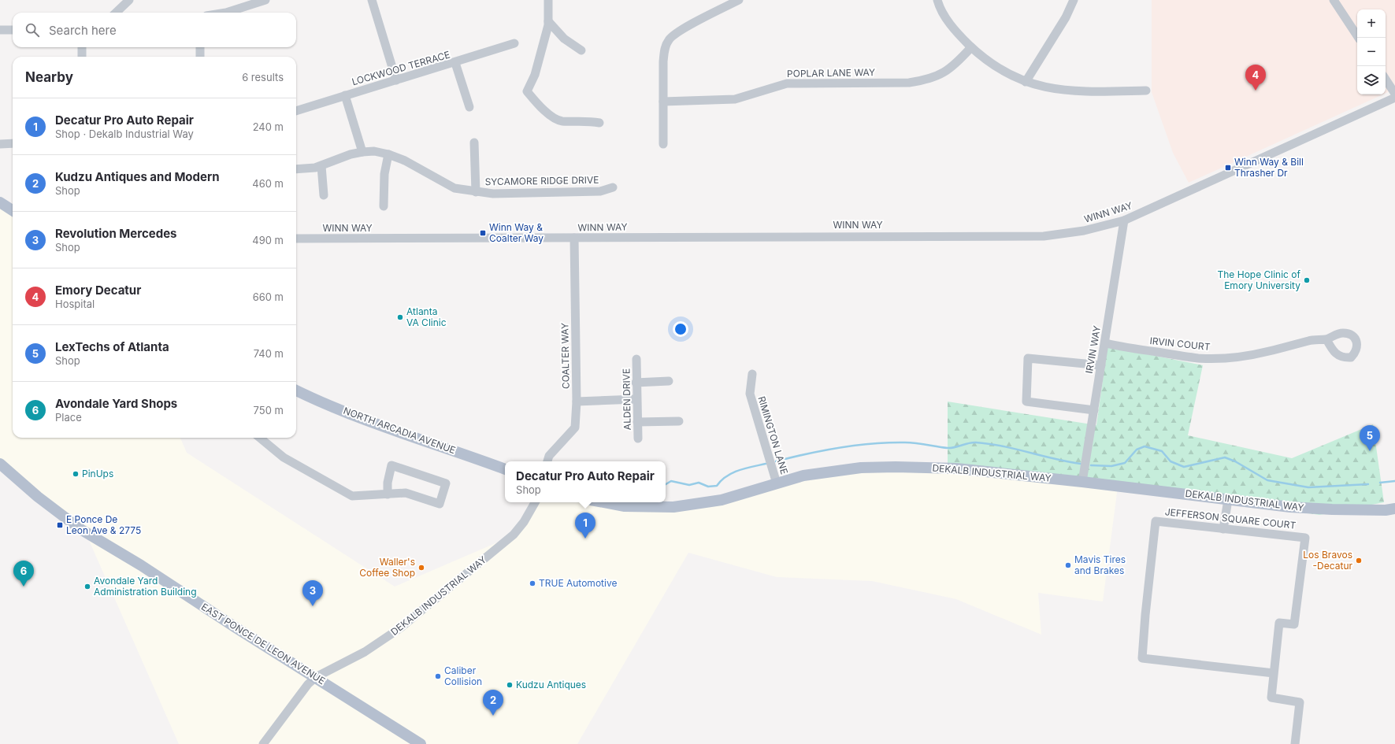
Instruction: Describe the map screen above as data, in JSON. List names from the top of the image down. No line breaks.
{"streets":{"main road":["NORTH ARCADIA AVENUE","DEKALB INDUSTRIAL WAY","EAST PONCE DE LEON AVENUE"],"street":["LOCKWOOD TERRACE","POPLAR LANE WAY","SYCAMORE RIDGE DRIVE","WINN WAY","IRVIN COURT","IRVIN WAY","COALTER WAY","ALDEN DRIVE","RIMINGTON LANE","JEFFERSON SQUARE COURT"]},"crossings":[["WINN WAY","IRVIN WAY"],["WINN WAY","COALTER WAY"],["IRVIN COURT","IRVIN WAY"],["IRVIN WAY","DEKALB INDUSTRIAL WAY"],["RIMINGTON LANE","DEKALB INDUSTRIAL WAY"],["DEKALB INDUSTRIAL WAY","EAST PONCE DE LEON AVENUE"]],"places":{"transit":["Winn Way & Bill Thrasher Dr","Winn Way & Coalter Way","E Ponce De Leon Ave & 2775"],"other":["The Hope Clinic of Emory University","Atlanta VA Clinic","PinUps","Los Bravos -Decatur","Mavis Tires and Brakes","Waller's Coffee Shop","TRUE Automotive","Avondale Yard Administration Building","Caliber Collision","Kudzu Antiques"]},"page":{"map_buttons":["+","−"],"search":"Search here","heading":["Nearby","6 results"],"pins":["4","5","1","6","3","2"],"list":[{"mark":"1","name":"Decatur Pro Auto Repair","note":"Shop · Dekalb Industrial Way","value":"240 m"},{"mark":"2","name":"Kudzu Antiques and Modern","note":"Shop","value":"460 m"},{"mark":"3","name":"Revolution Mercedes","note":"Shop","value":"490 m"},{"mark":"4","name":"Emory Decatur","note":"Hospital","value":"660 m"},{"mark":"5","name":"LexTechs of Atlanta","note":"Shop","value":"740 m"},{"mark":"6","name":"Avondale Yard Shops","note":"Place","value":"750 m"}],"popup":["Decatur Pro Auto Repair","Shop"]}}
